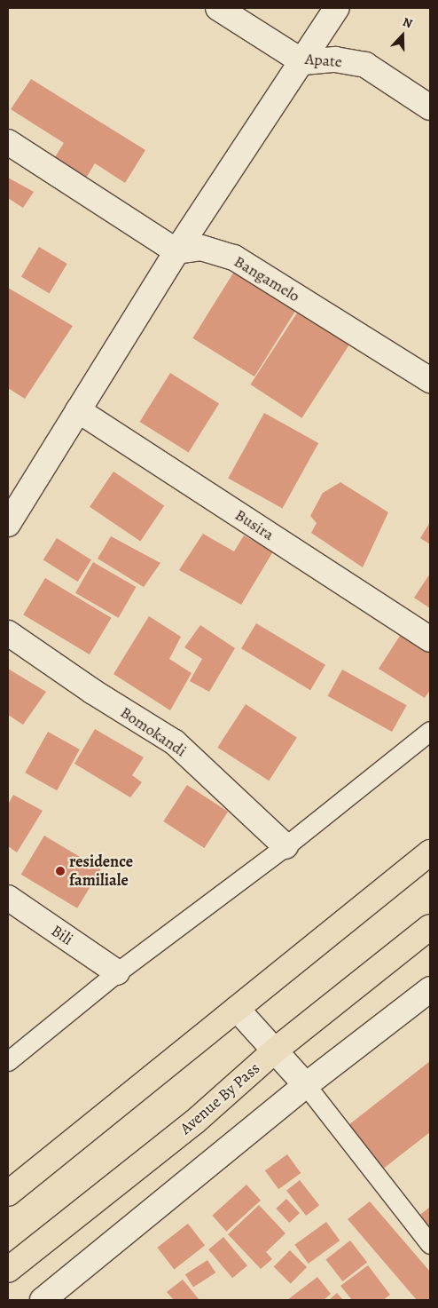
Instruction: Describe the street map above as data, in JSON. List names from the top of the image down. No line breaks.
{"streets":{"highway":["Avenue By Pass"],"street":["Apate","Bangamelo","Busira","Bomokandi","Bili"]},"places":["residence familiale"],"north":"top"}
